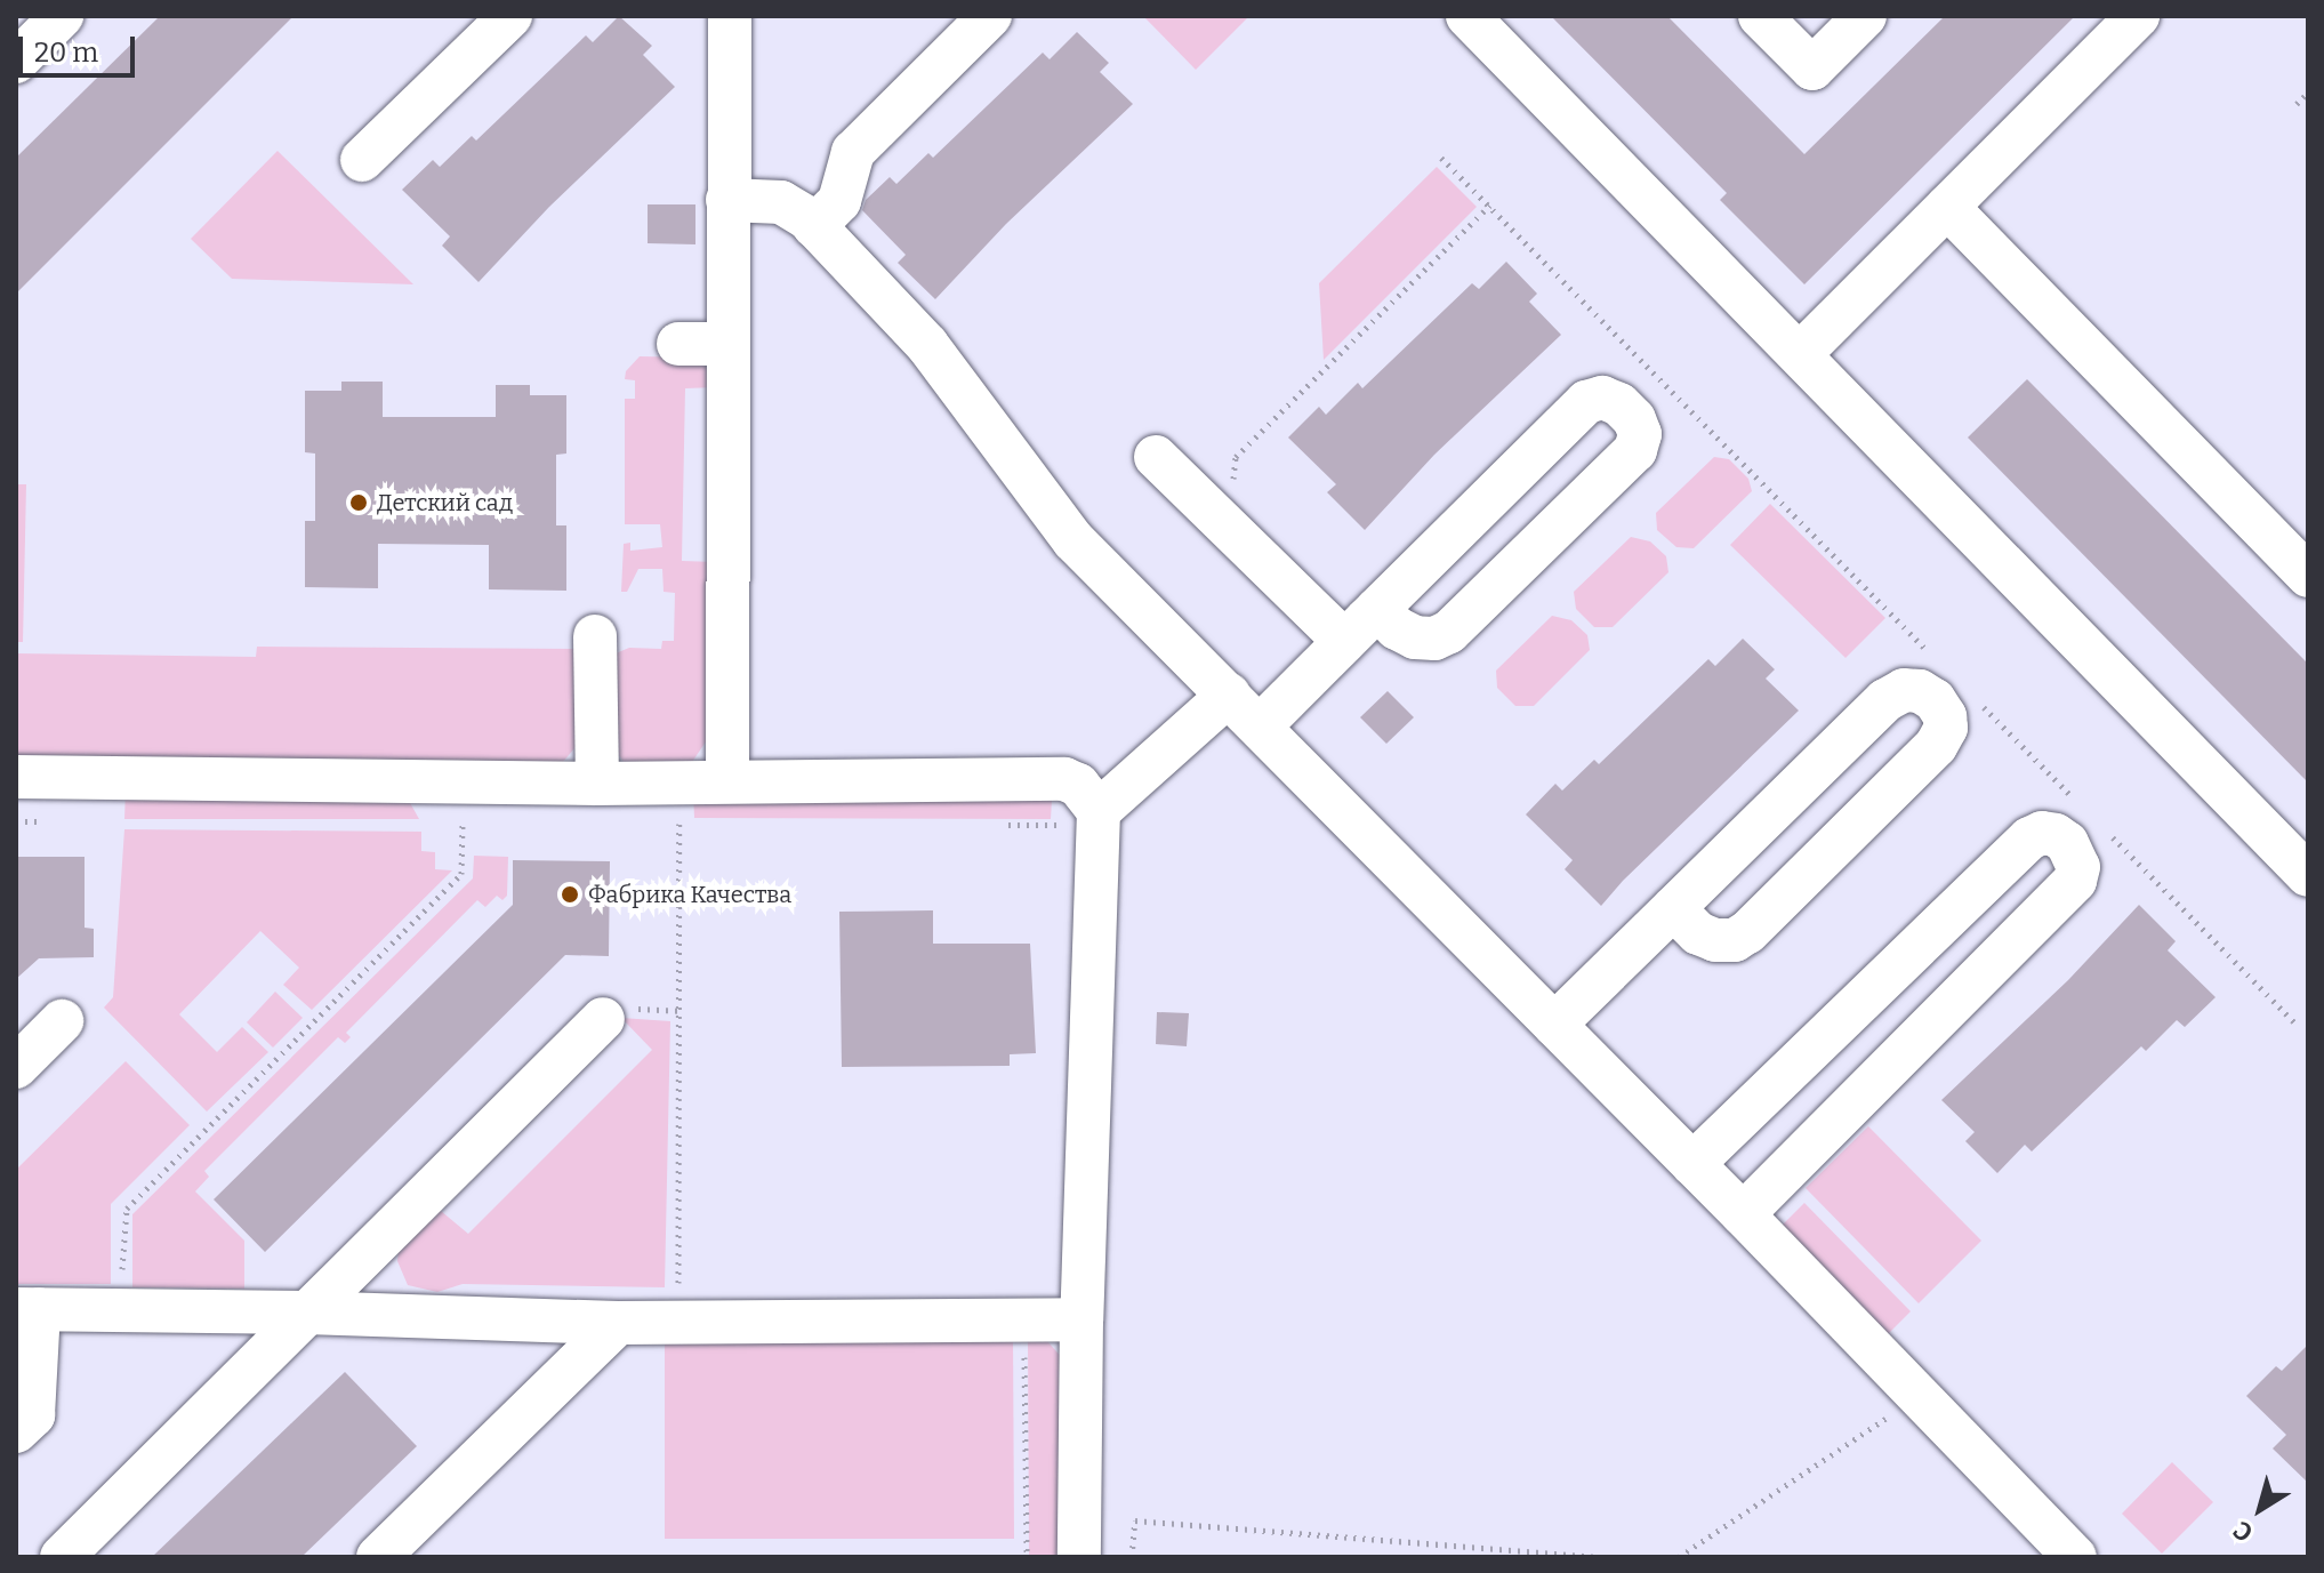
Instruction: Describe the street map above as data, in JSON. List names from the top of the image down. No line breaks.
{"places":["Детский сад","Фабрика Качества"],"scale_bar":"20 m","north":"bottom left"}
